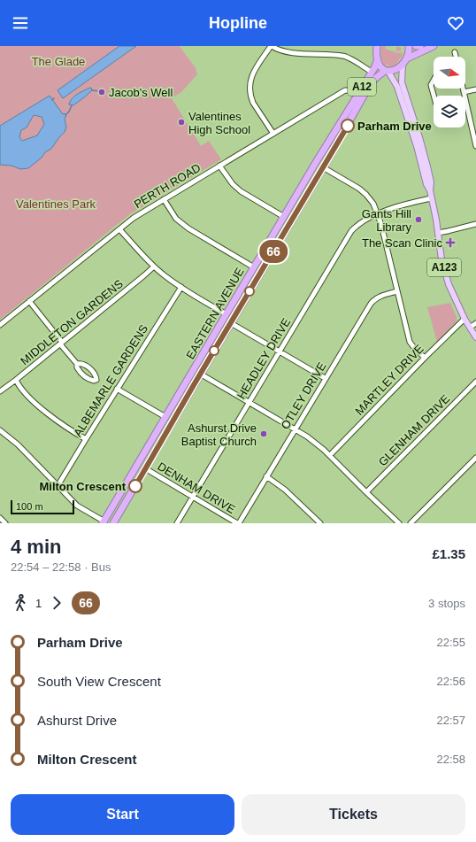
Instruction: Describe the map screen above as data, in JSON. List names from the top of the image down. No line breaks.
{"streets":{"highway":["A12","A123","EASTERN AVENUE"],"street":["PERTH ROAD","MIDDLETON GARDENS","HEADLEY DRIVE","MARTLEY DRIVE","ALBEMARLE GARDENS","OTLEY DRIVE","GLENHAM DRIVE","DENHAM DRIVE"]},"crossings":[["A12","A123"],["A12","EASTERN AVENUE"],["PERTH ROAD","EASTERN AVENUE"],["A123","EASTERN AVENUE"],["A123","HEADLEY DRIVE"],["A123","MARTLEY DRIVE"],["EASTERN AVENUE","DENHAM DRIVE"],["HEADLEY DRIVE","DENHAM DRIVE"],["OTLEY DRIVE","DENHAM DRIVE"]],"parks":["The Glade","Valentines Park"],"places":{"other":["Jacob's Well","Valentines High School","Parham Drive","Gants Hill Library","Ashurst Drive Baptist Church","Milton Crescent"],"health":["The Scan Clinic"]},"lines":["bus line 66"],"scale_bar":"100 m","north":"right","page":{"header":"Hopline","on_map":"66","scale":"100 m","heading":["4 min","22:54 – 22:58 · Bus","£1.35"],"legs":["1","66","3 stops"],"list":[{"name":"Parham Drive","value":"22:55"},{"name":"South View Crescent","value":"22:56"},{"name":"Ashurst Drive","value":"22:57"},{"name":"Milton Crescent","value":"22:58"}],"buttons":["Start","Tickets"]}}
